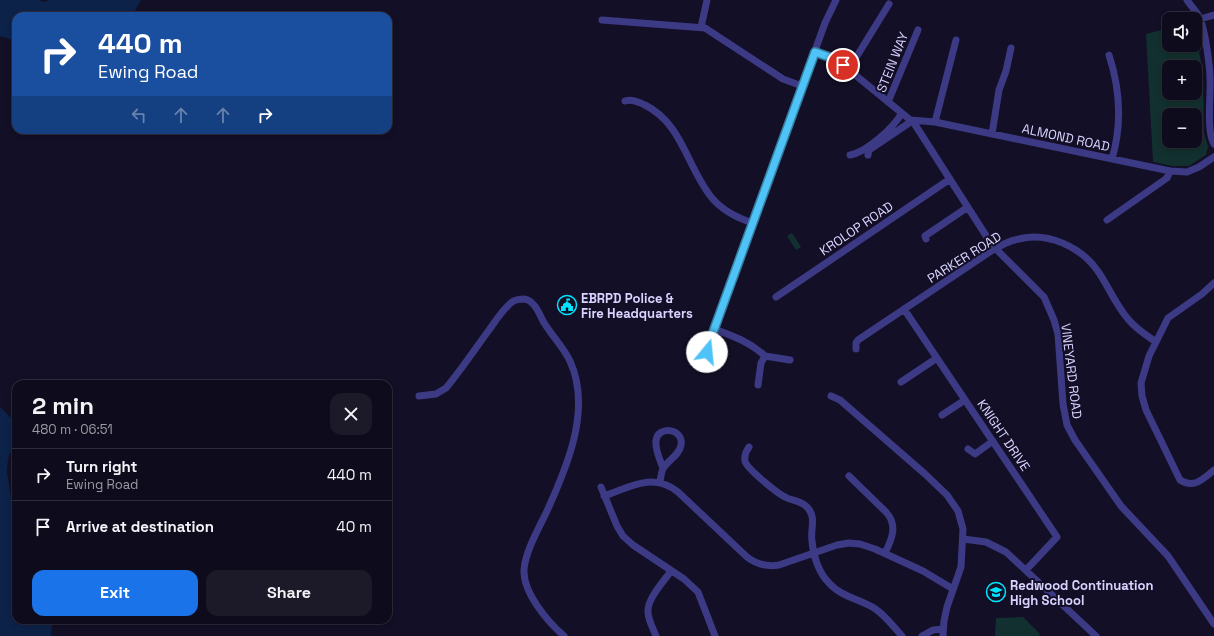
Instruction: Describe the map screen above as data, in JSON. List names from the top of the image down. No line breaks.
{"streets":{"street":["STEIN WAY","ALMOND ROAD","KROLOP ROAD","PARKER ROAD","VINEYARD ROAD","KNIGHT DRIVE"]},"crossings":[["STEIN WAY","VINEYARD ROAD"],["ALMOND ROAD","VINEYARD ROAD"],["KROLOP ROAD","VINEYARD ROAD"],["PARKER ROAD","VINEYARD ROAD"],["PARKER ROAD","KNIGHT DRIVE"]],"places":{"public building":["EBRPD Police & Fire Headquarters"],"school or university":["Redwood Continuation High School"]},"page":{"map_buttons":["+","−"],"turn":["440 m","Ewing Road"],"heading":["2 min","480 m · 06:51"],"list":[{"name":"Turn right","note":"Ewing Road","value":"440 m"},{"name":"Arrive at destination","value":"40 m"}],"buttons":["Exit","Share"]}}
